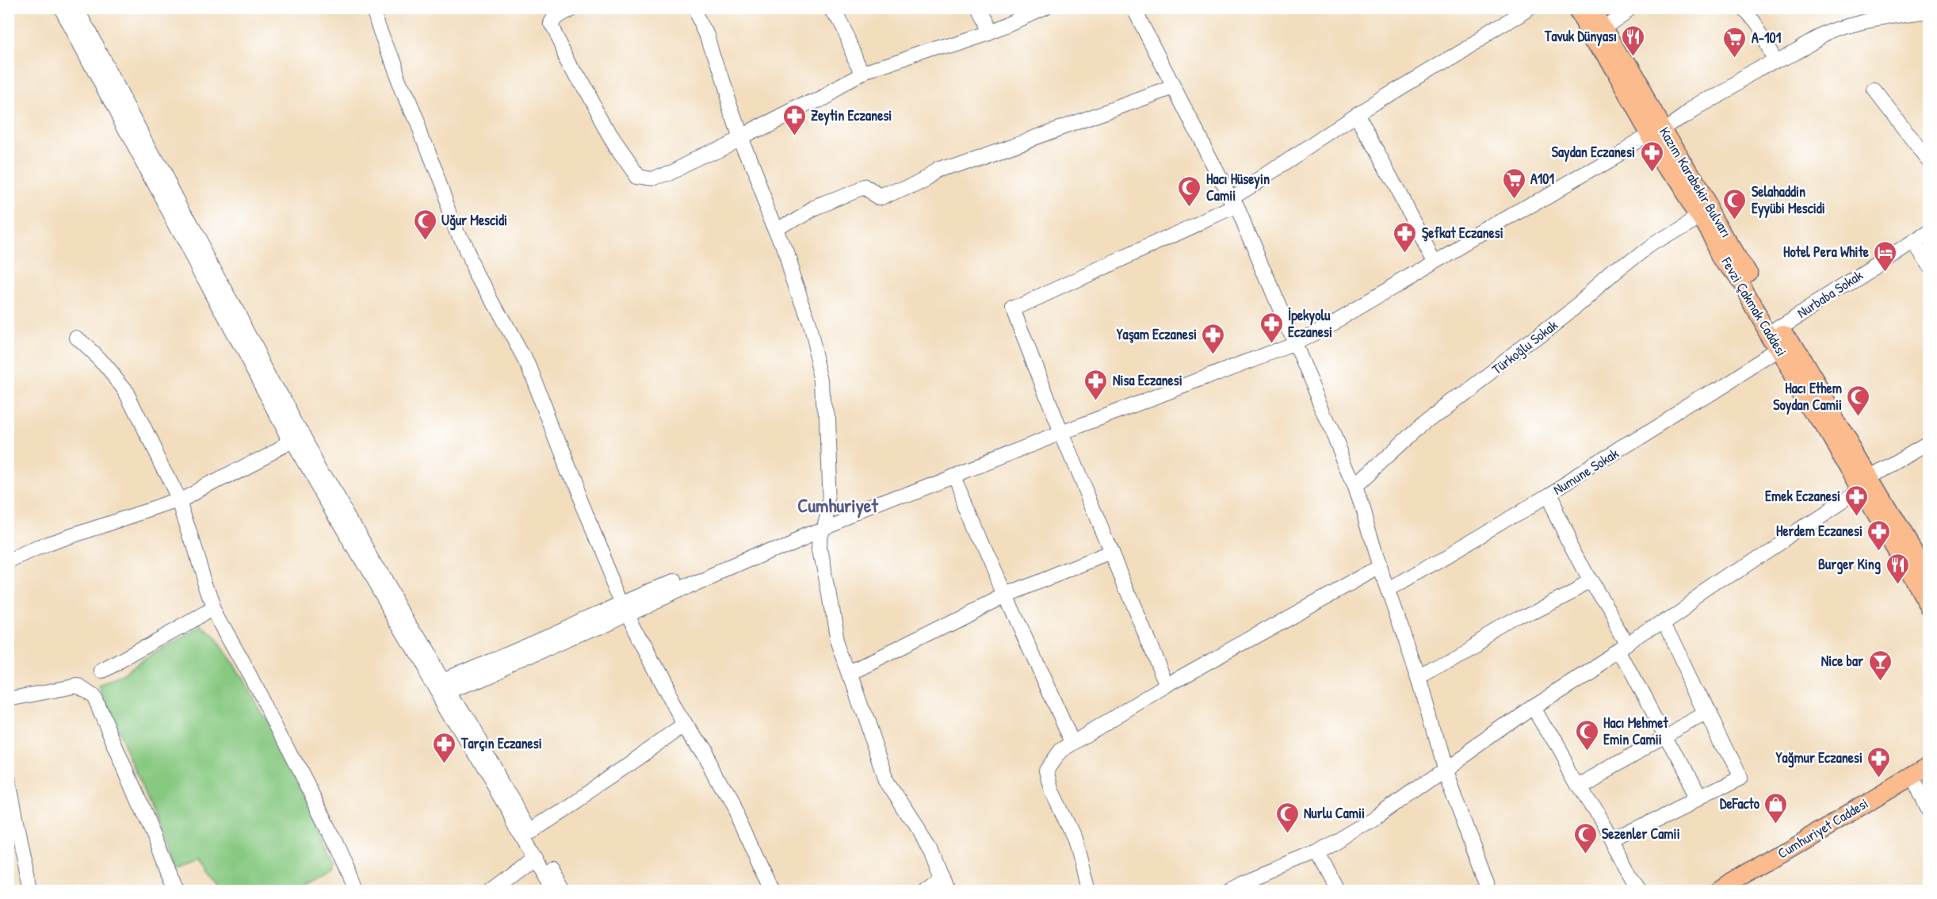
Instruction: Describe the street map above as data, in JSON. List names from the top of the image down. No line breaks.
{"streets":{"main road":["Kazım Karabekir Bulvarı","Fevzi Çakmak Caddesi","Cumhuriyet Caddesi"],"street":["Nurbaba Sokak","Türkoğlu Sokak","Numune Sokak"]},"crossings":[["Kazım Karabekir Bulvarı","Nurbaba Sokak"],["Kazım Karabekir Bulvarı","Fevzi Çakmak Caddesi"],["Fevzi Çakmak Caddesi","Türkoğlu Sokak"],["Fevzi Çakmak Caddesi","Numune Sokak"]],"districts":["Cumhuriyet"],"places":{"restaurant":["Tavuk Dünyası","Burger King"],"supermarket":["A-101","A101"],"pharmacy":["Zeytin Eczanesi","Saydan Eczanesi","Şefkat Eczanesi","İpekyolu Eczanesi","Yaşam Eczanesi","Nisa Eczanesi","Emek Eczanesi","Herdem Eczanesi","Tarçın Eczanesi","Yağmur Eczanesi"],"mosque":["Hacı Hüseyin Camii","Selahaddin Eyyübi Mescidi","Uğur Mescidi","Hacı Ethem Soydan Camii","Hacı Mehmet Emin Camii","Nurlu Camii","Sezenler Camii"],"hotel":["Hotel Pera White"],"bar":["Nice bar"],"shop":["DeFacto"]}}
